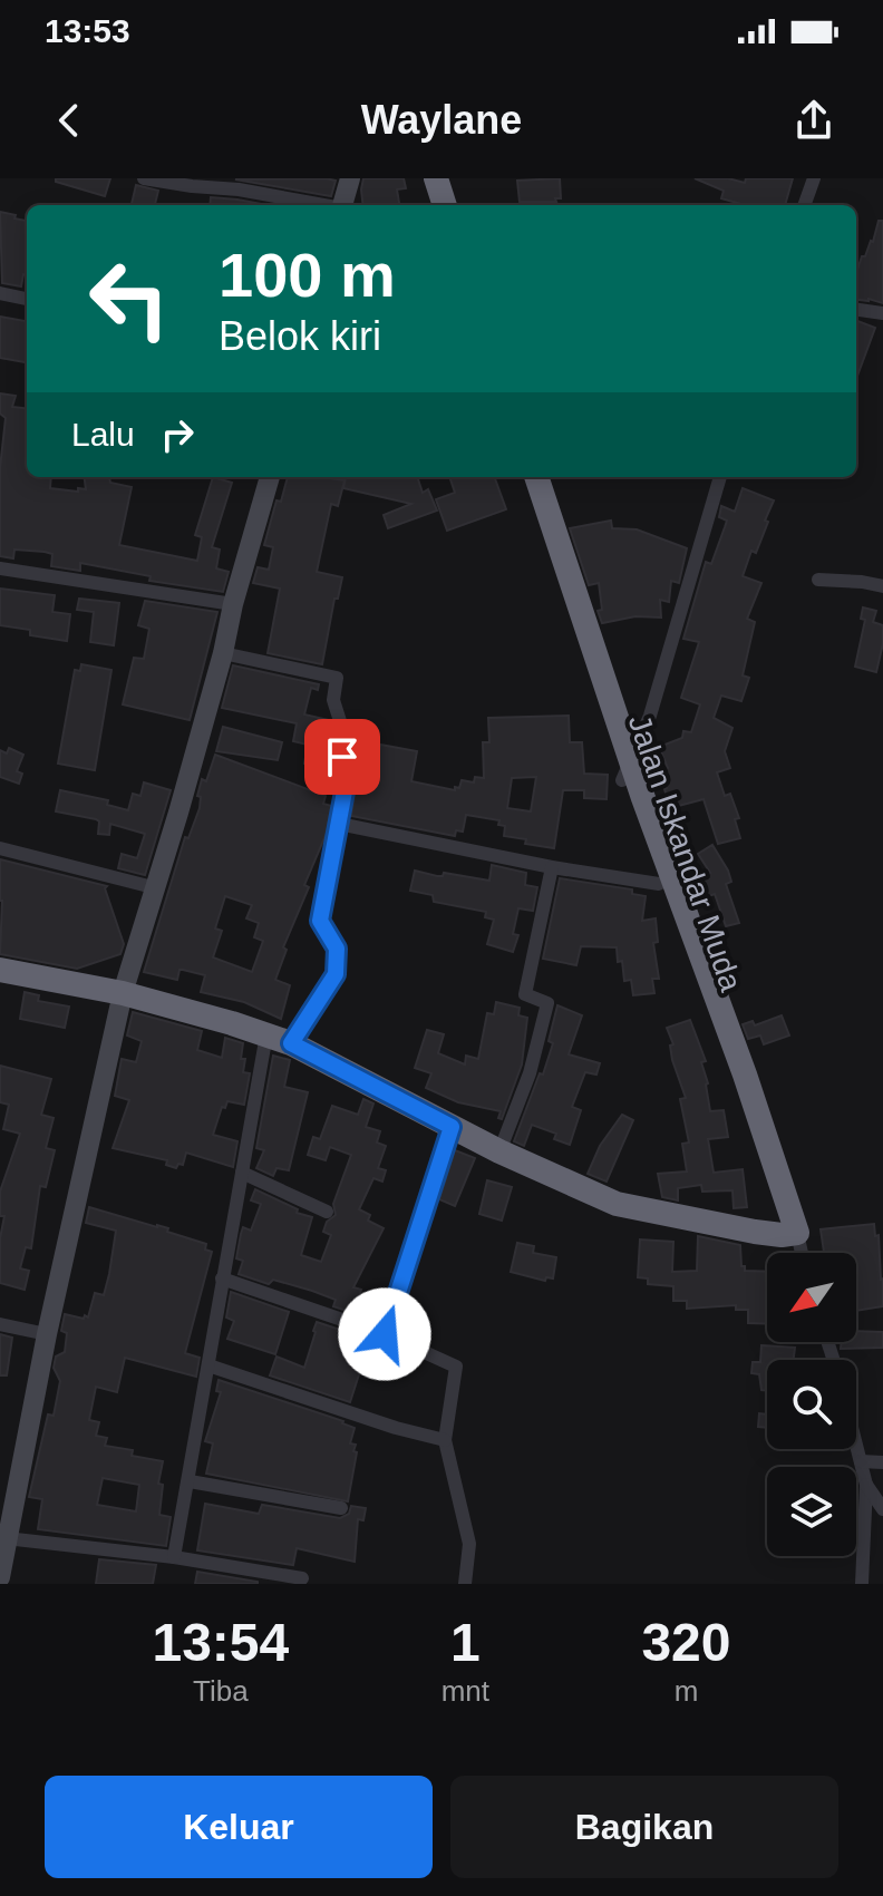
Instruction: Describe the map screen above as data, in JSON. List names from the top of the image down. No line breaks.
{"streets":{"highway":["Jalan Iskandar Muda"]},"north":"bottom left","page":{"status":"13:53","header":"Waylane","turn":["100 m","Belok kiri"],"then":"Lalu","eta":["13:54","Tiba","1","mnt","320","m"],"buttons":["Keluar","Bagikan"]}}
